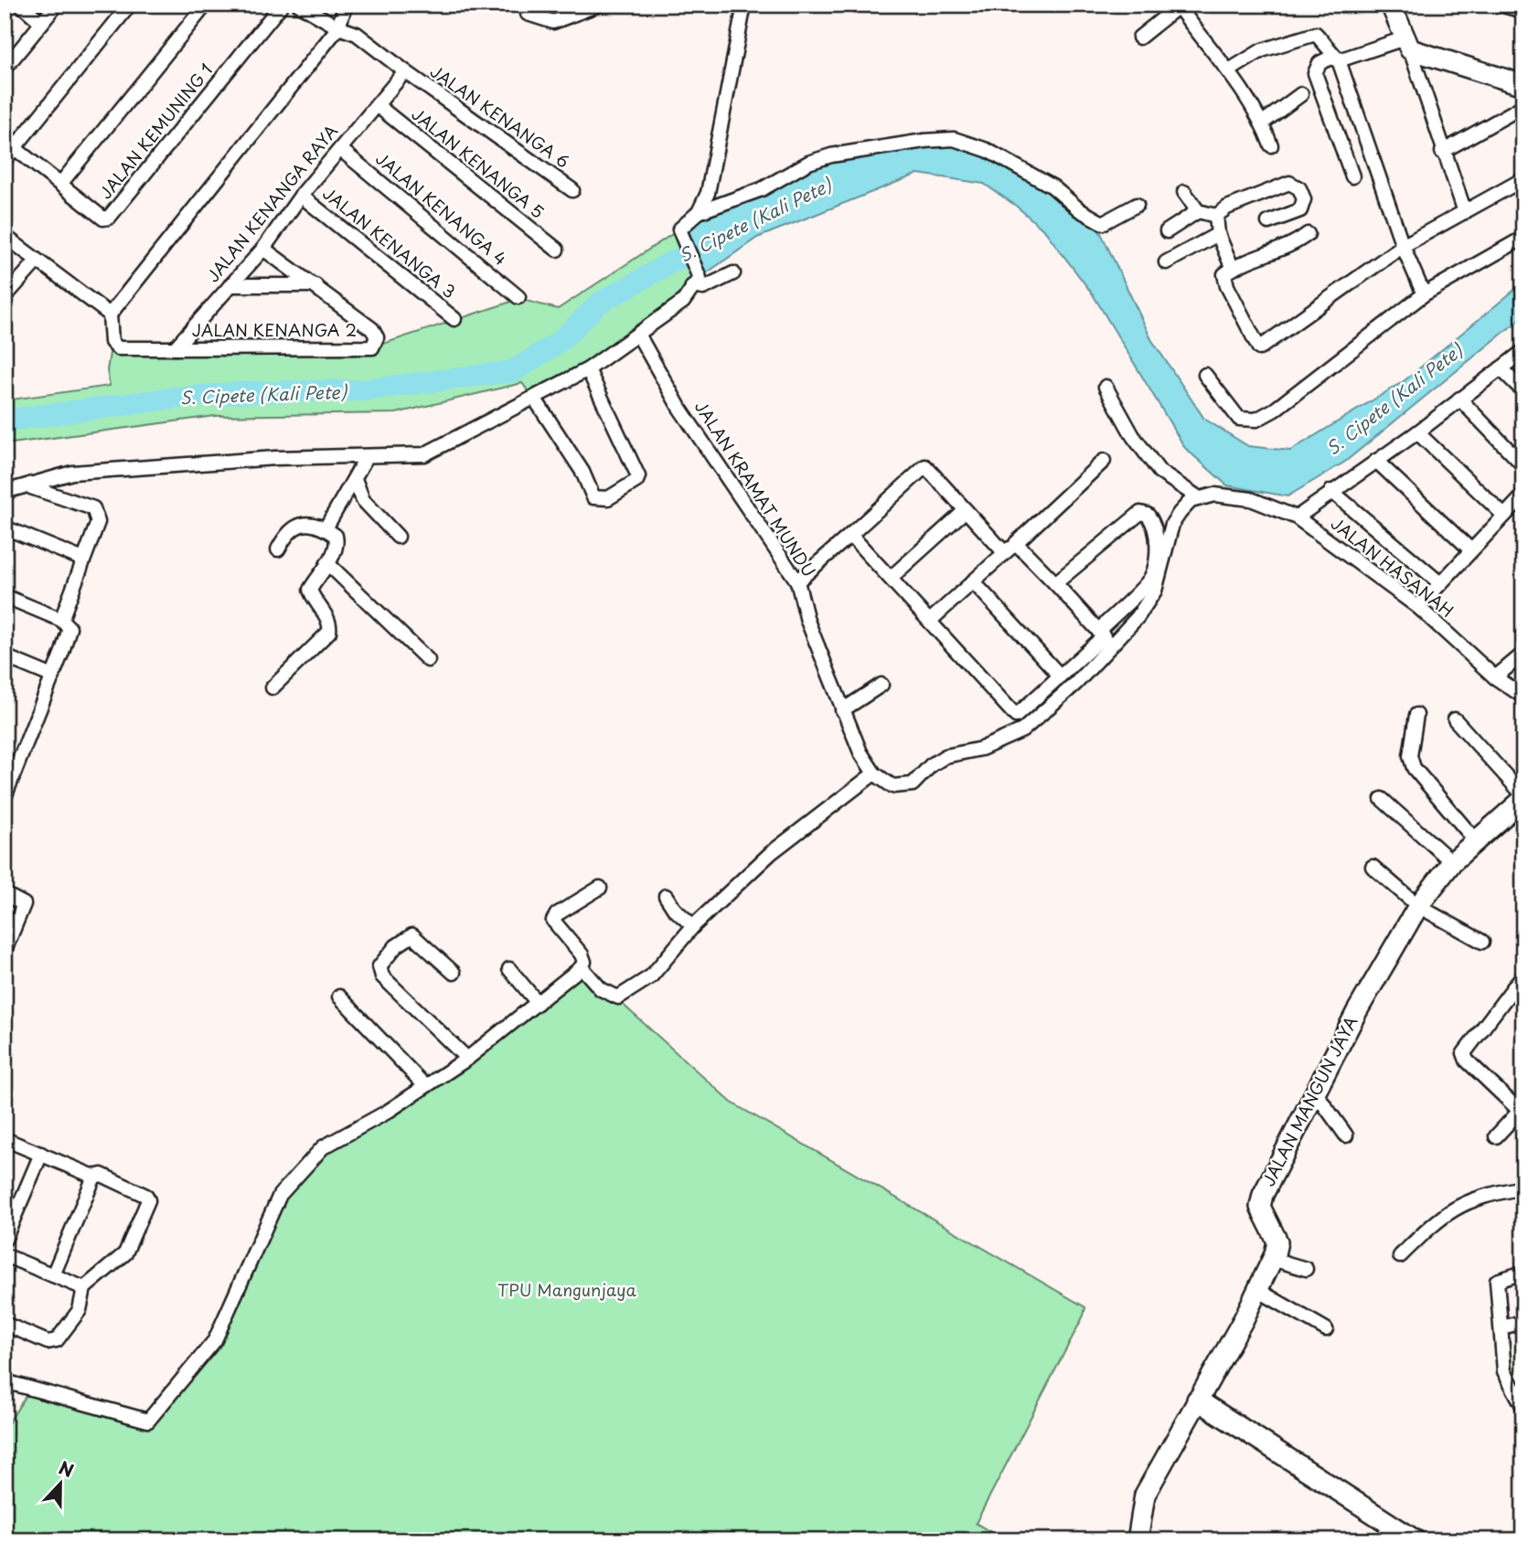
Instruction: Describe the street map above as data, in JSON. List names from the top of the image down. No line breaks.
{"streets":{"street":["JALAN KENANGA 6","JALAN KEMUNING 1","JALAN KENANGA 5","JALAN KENANGA RAYA","JALAN KENANGA 4","JALAN KENANGA 3","JALAN KENANGA 2","JALAN KRAMAT MUNDU","JALAN HASANAH","JALAN MANGUN JAYA"]},"crossings":[["JALAN KENANGA 6","JALAN KENANGA RAYA"],["JALAN KENANGA 5","JALAN KENANGA RAYA"],["JALAN KENANGA RAYA","JALAN KENANGA 4"],["JALAN KENANGA RAYA","JALAN KENANGA 3"],["JALAN KENANGA RAYA","JALAN KENANGA 2"]],"water":["S. Cipete (Kali Pete)"],"parks":["TPU Mangunjaya"],"north":"top"}
